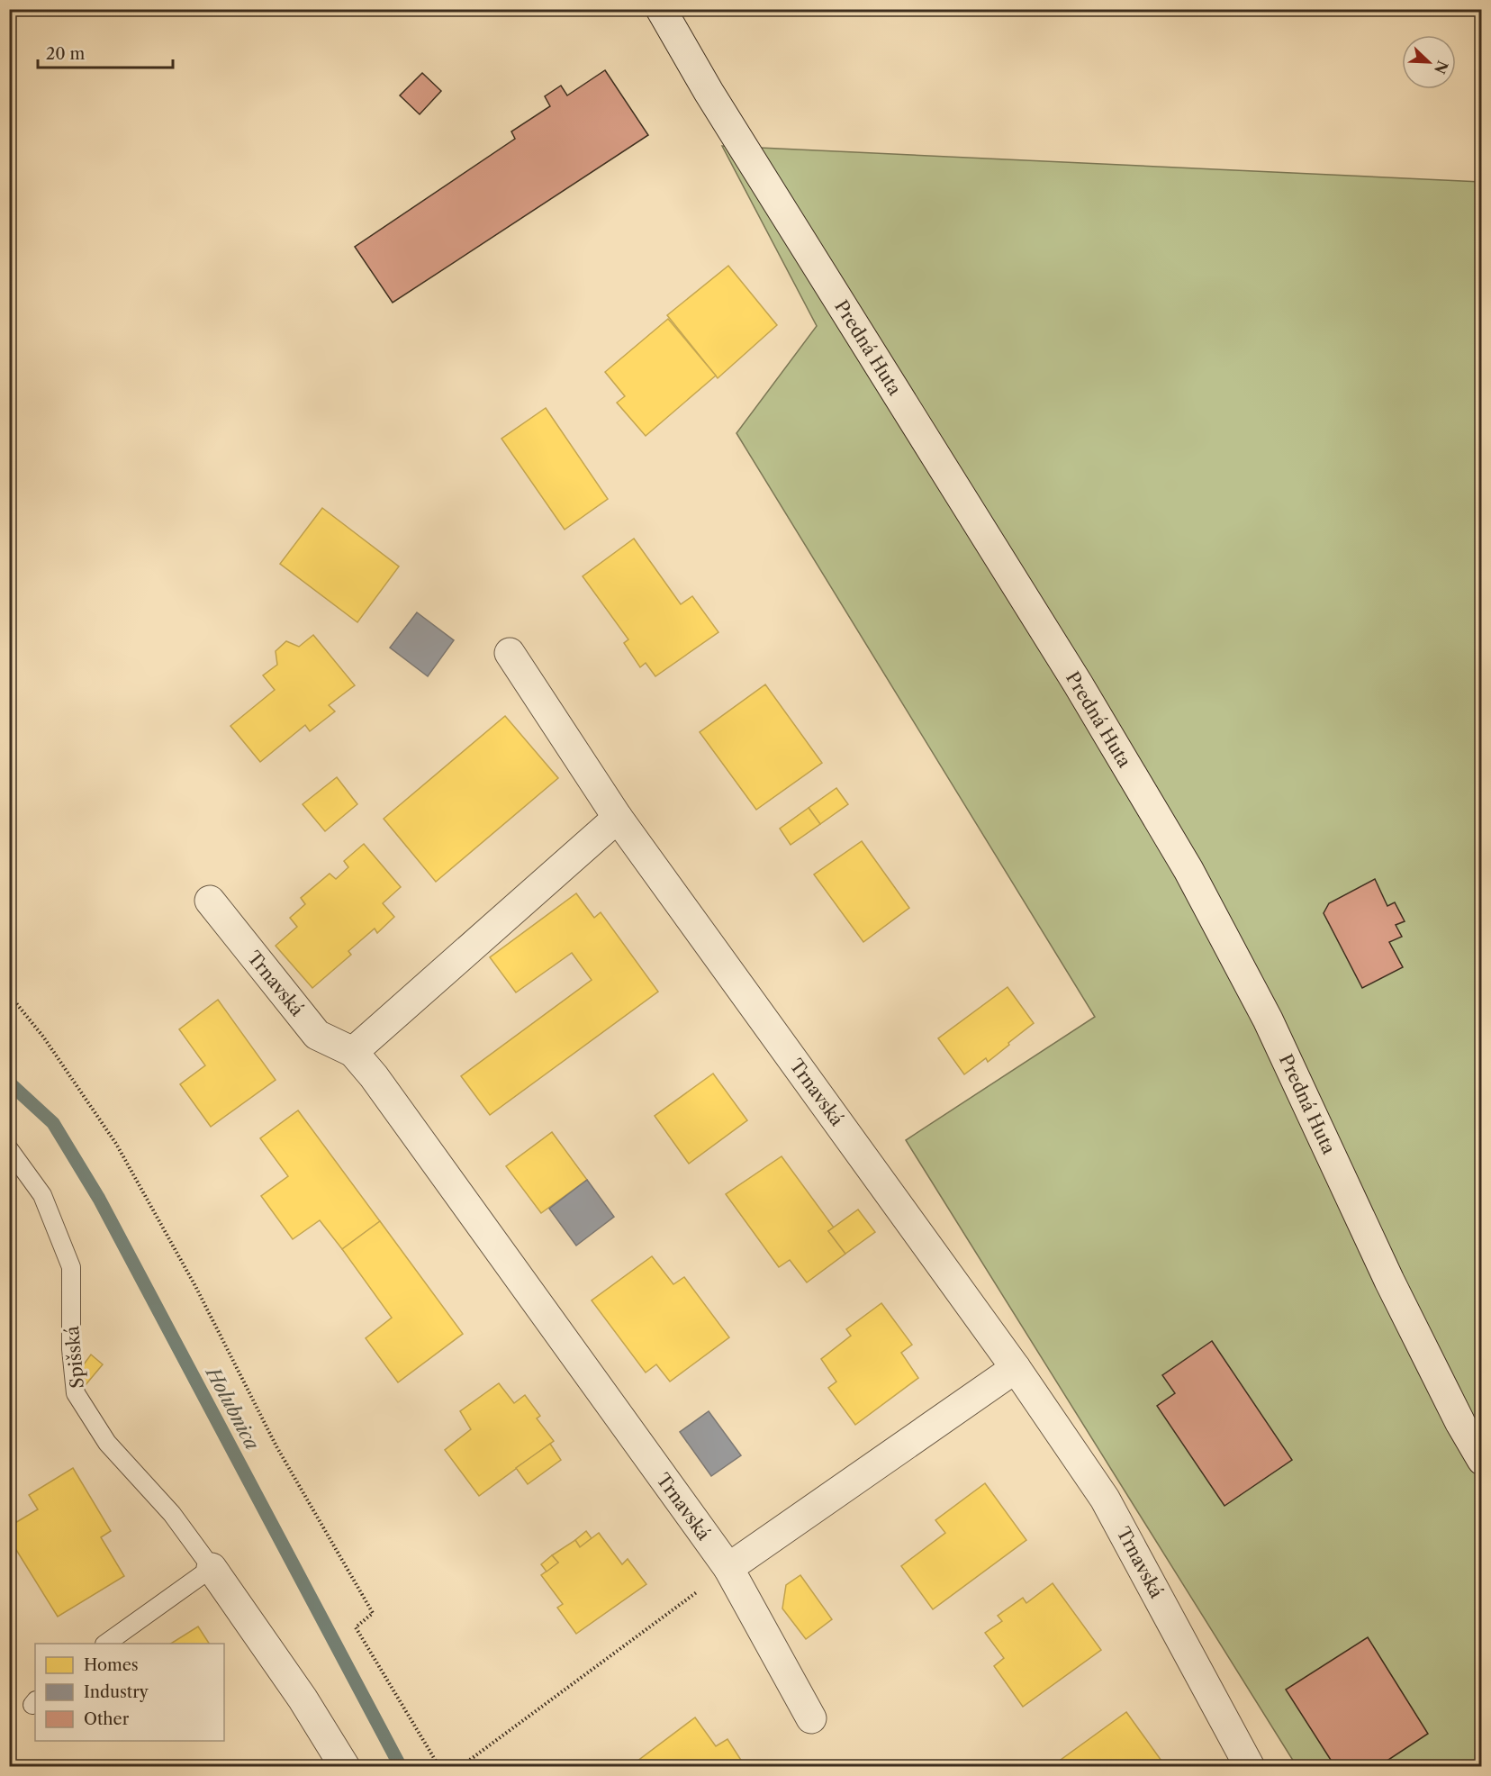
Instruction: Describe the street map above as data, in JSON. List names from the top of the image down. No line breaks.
{"streets":{"street":["Predná Huta","Trnavská","Spišská"]},"water":["Holubnica"],"legend":["Homes","Industry","Other"],"scale_bar":"20 m","north":"bottom right"}
